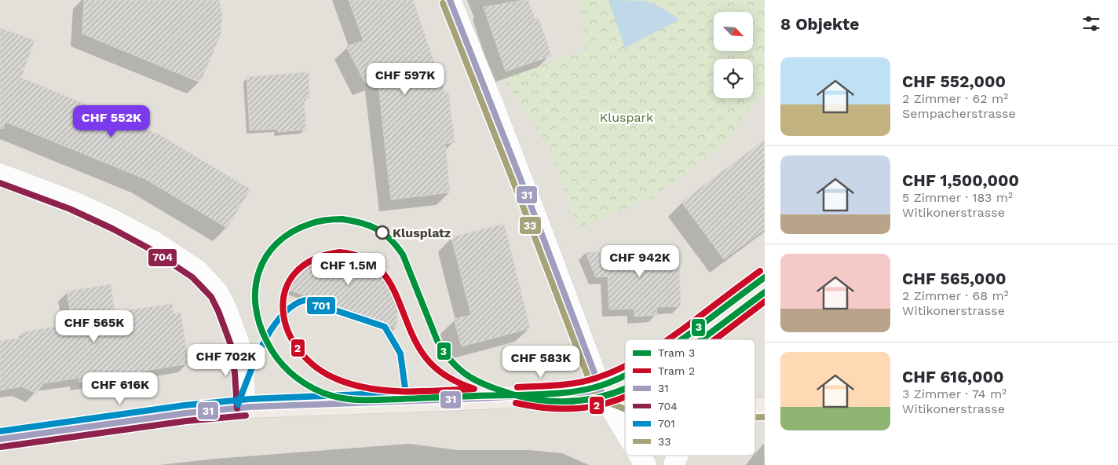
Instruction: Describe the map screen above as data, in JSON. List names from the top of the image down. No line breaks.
{"parks":["Kluspark"],"places":["Klusplatz"],"lines":["transit line 31","transit line 33","transit line 704","tram line 3","tram line 2","transit line 701"],"legend":["Tram 3","Tram 2","31","704","701","33"],"north":"bottom right","page":{"heading":"8 Objekte","list":[{"name":"CHF 552,000","note":"2 Zimmer · 62 m² · Sempacherstrasse"},{"name":"CHF 1,500,000","note":"5 Zimmer · 183 m² · Witikonerstrasse"},{"name":"CHF 565,000","note":"2 Zimmer · 68 m² · Witikonerstrasse"},{"name":"CHF 616,000","note":"3 Zimmer · 74 m² · Witikonerstrasse"}],"price":["CHF 597K","CHF 552K","CHF 942K","CHF 1.5M","CHF 565K","CHF 702K","CHF 583K","CHF 616K"]}}
